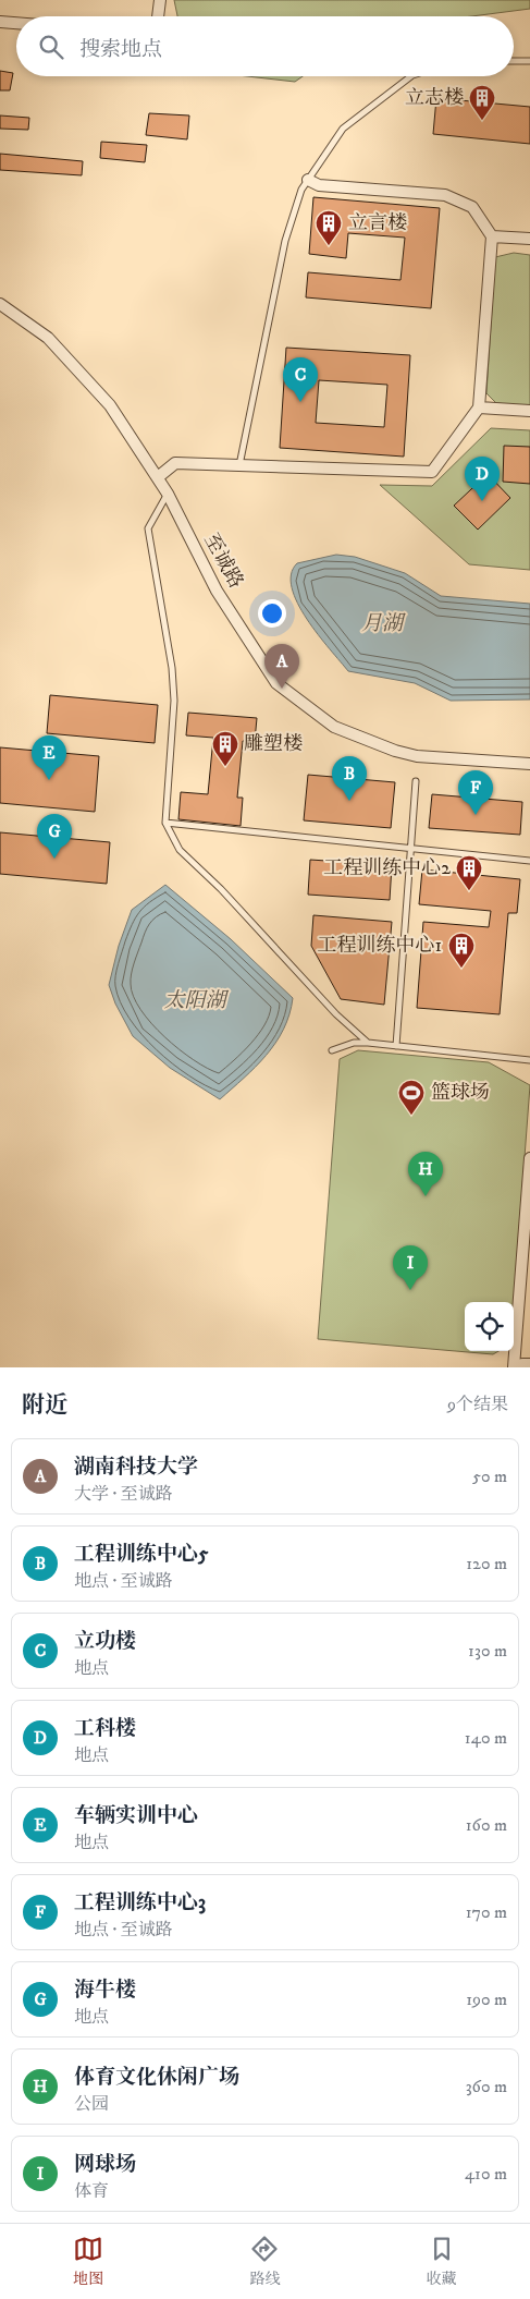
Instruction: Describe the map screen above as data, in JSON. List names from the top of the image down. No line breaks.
{"streets":{"street":["至诚路"]},"water":["月湖","太阳湖"],"places":{"building":["立志楼","立言楼","雕塑楼","工程训练中心2","工程训练中心1"],"sports":["篮球场"]},"page":{"search":"搜索地点","pins":["C","D","A","E","B","F","G","H","I"],"heading":["附近","9个结果"],"list":[{"mark":"A","name":"湖南科技大学","note":"大学 · 至诚路","value":"50 m"},{"mark":"B","name":"工程训练中心5","note":"地点 · 至诚路","value":"120 m"},{"mark":"C","name":"立功楼","note":"地点","value":"130 m"},{"mark":"D","name":"工科楼","note":"地点","value":"140 m"},{"mark":"E","name":"车辆实训中心","note":"地点","value":"160 m"},{"mark":"F","name":"工程训练中心3","note":"地点 · 至诚路","value":"170 m"},{"mark":"G","name":"海牛楼","note":"地点","value":"190 m"},{"mark":"H","name":"体育文化休闲广场","note":"公园","value":"360 m"},{"mark":"I","name":"网球场","note":"体育","value":"410 m"}],"nav":["地图","路线","收藏"]}}
